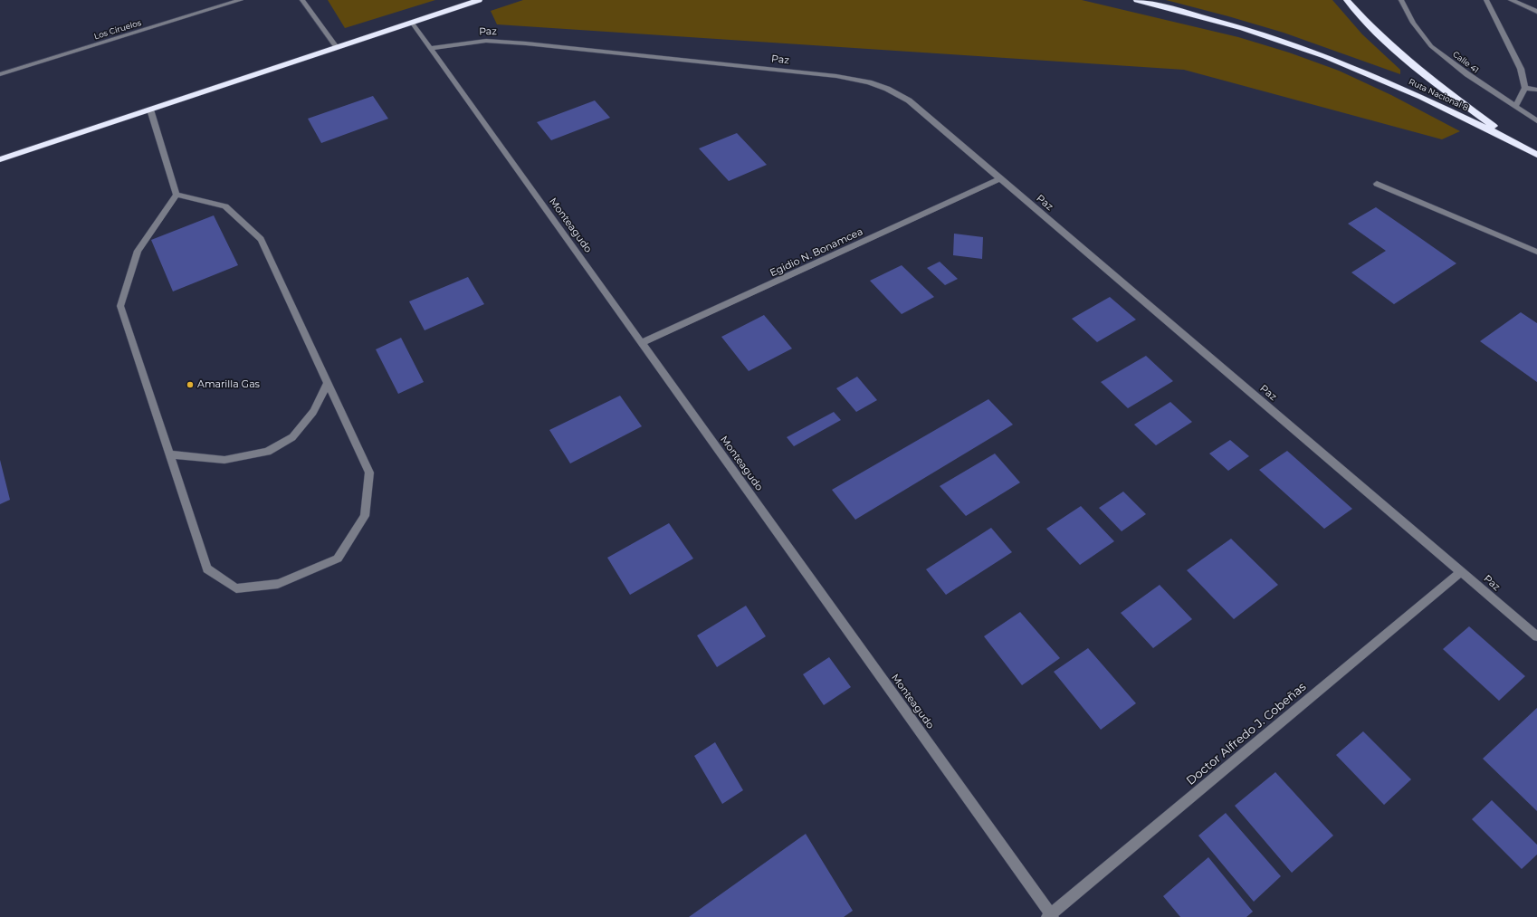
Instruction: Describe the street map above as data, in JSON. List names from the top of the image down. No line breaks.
{"streets":{"highway":["Ruta Nacional 8"],"street":["Los Ciruelos","Paz","Calle 41","Monteagudo","Egidio N. Bonamcea","Doctor Alfredo J. Cobeñas"]},"crossings":[["Paz","Monteagudo"],["Paz","Egidio N. Bonamcea"],["Paz","Doctor Alfredo J. Cobeñas"],["Monteagudo","Egidio N. Bonamcea"],["Monteagudo","Doctor Alfredo J. Cobeñas"]],"places":["Amarilla Gas"]}
